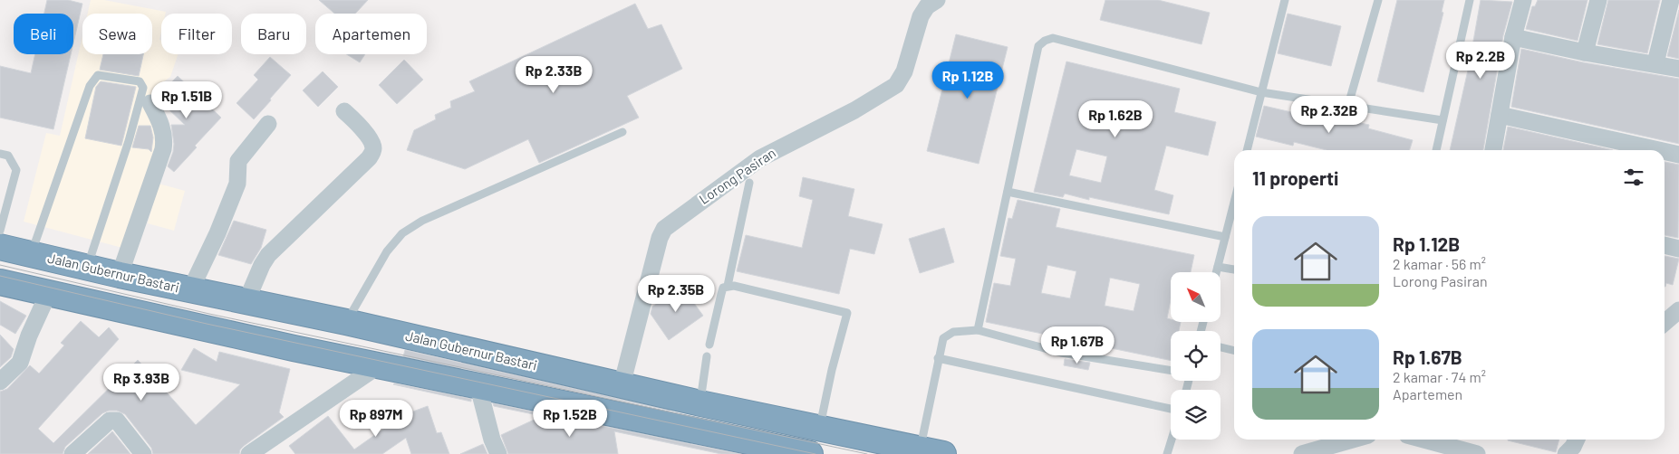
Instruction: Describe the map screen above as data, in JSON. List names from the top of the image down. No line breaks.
{"streets":{"highway":["Jalan Gubernur Bastari"],"street":["Lorong Pasiran"]},"crossings":[["Lorong Pasiran","Jalan Gubernur Bastari"]],"north":"top left","page":{"chip":["Beli","Sewa","Filter","Baru","Apartemen"],"price":["Rp 2.2B","Rp 2.33B","Rp 1.12B","Rp 1.51B","Rp 2.32B","Rp 1.62B","Rp 2.35B","Rp 1.67B","Rp 3.93B","Rp 897M","Rp 1.52B"],"heading":"11 properti","list":[{"name":"Rp 1.12B","note":"2 kamar · 56 m² · Lorong Pasiran"},{"name":"Rp 1.67B","note":"2 kamar · 74 m² · Apartemen"}]}}
